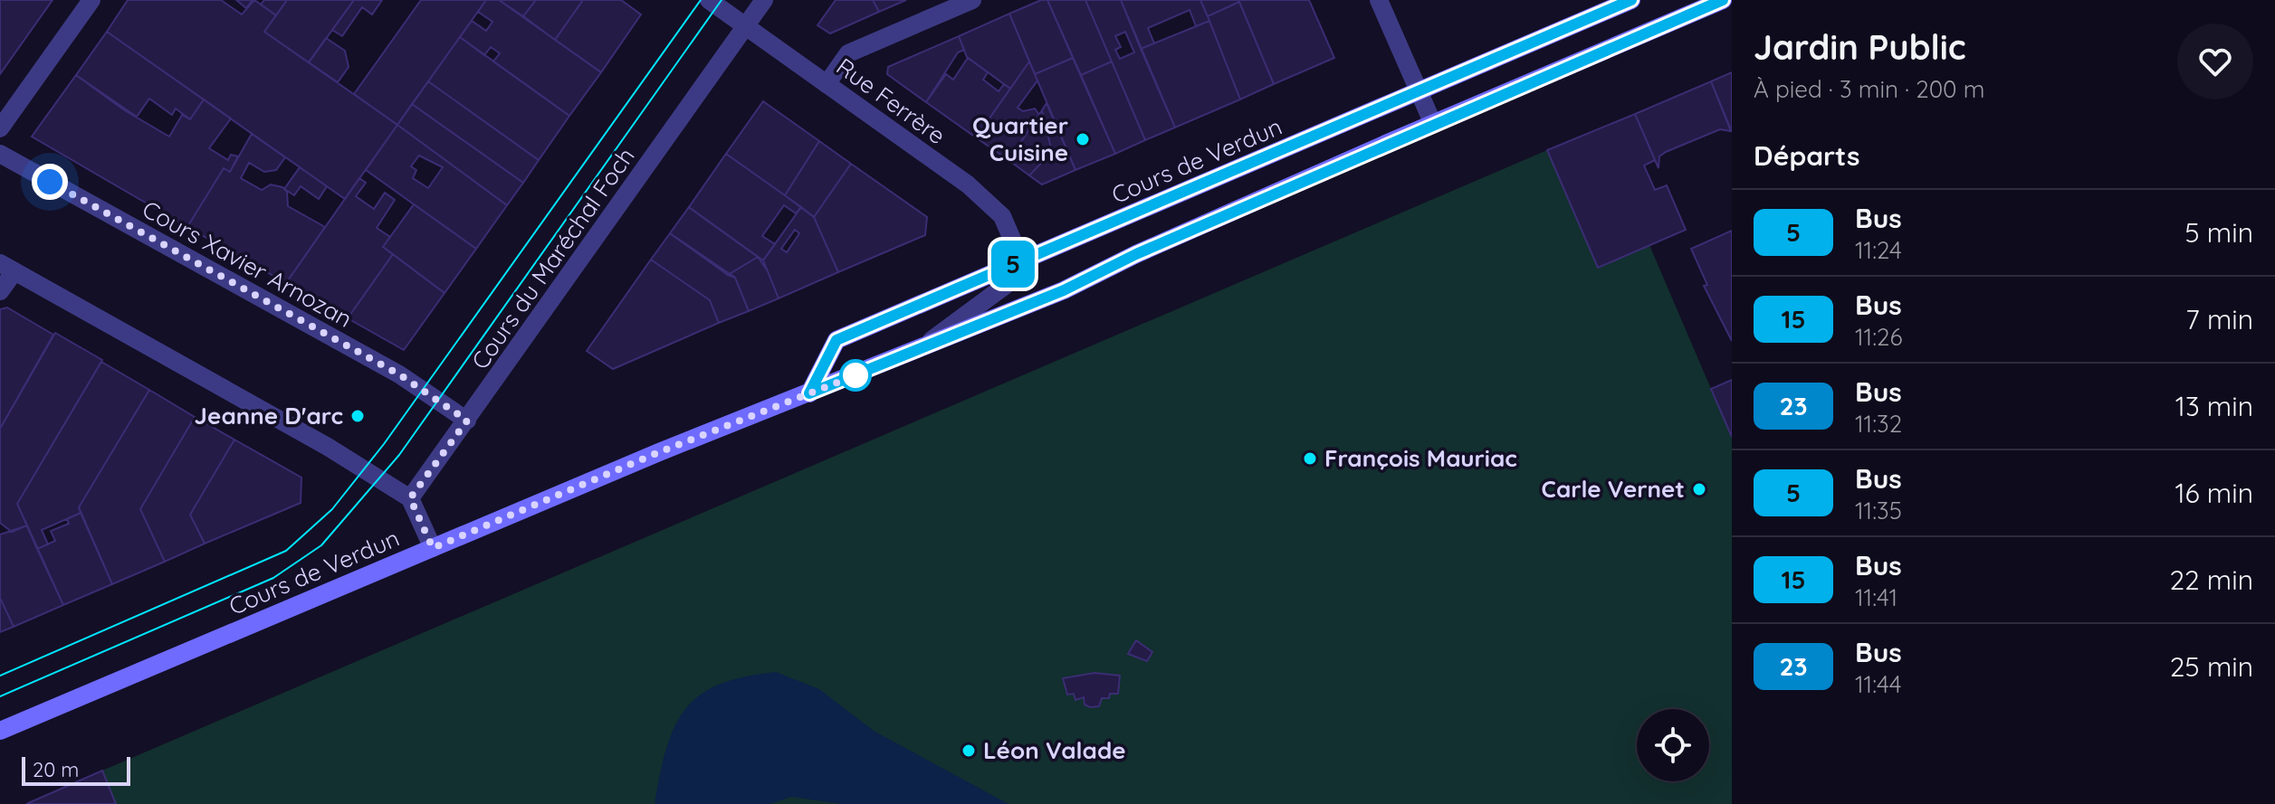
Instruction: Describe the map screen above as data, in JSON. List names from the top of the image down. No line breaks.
{"streets":{"main road":["Cours de Verdun"],"street":["Rue Ferrère","Cours du Maréchal Foch","Cours Xavier Arnozan"]},"crossings":[["Rue Ferrère","Cours de Verdun"],["Rue Ferrère","Cours du Maréchal Foch"],["Cours du Maréchal Foch","Cours Xavier Arnozan"]],"places":["Quartier Cuisine","Jeanne D'arc","François Mauriac","Carle Vernet","Léon Valade"],"lines":["bus line 5"],"scale_bar":"20 m","page":{"on_map":"5","heading":[["Jardin Public","À pied · 3 min · 200 m"],"Départs"],"list":[{"mark":"5","name":"Bus","note":"11:24","value":"5 min"},{"mark":"15","name":"Bus","note":"11:26","value":"7 min"},{"mark":"23","name":"Bus","note":"11:32","value":"13 min"},{"mark":"5","name":"Bus","note":"11:35","value":"16 min"},{"mark":"15","name":"Bus","note":"11:41","value":"22 min"},{"mark":"23","name":"Bus","note":"11:44","value":"25 min"}],"scale":"20 m"}}
